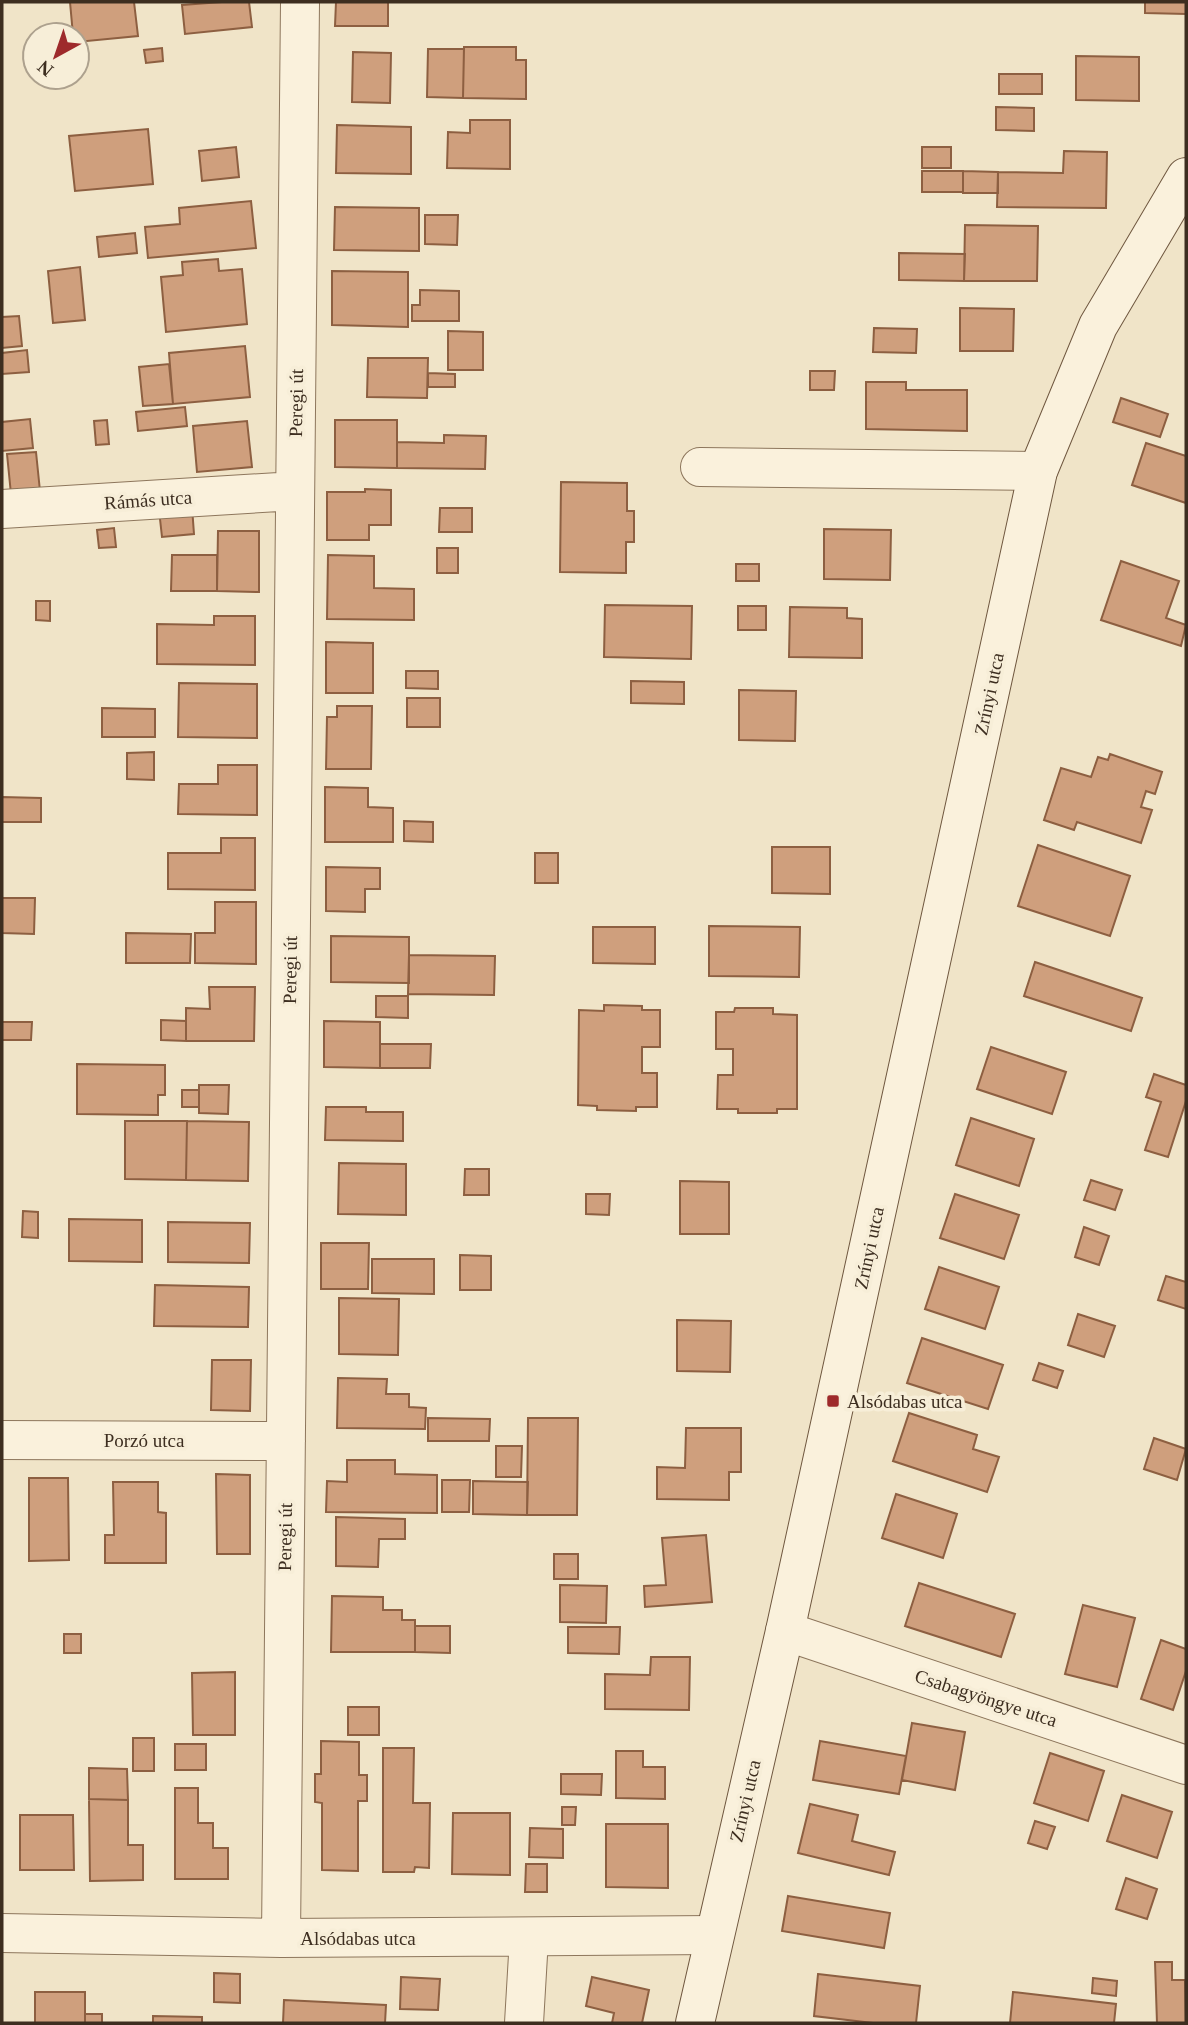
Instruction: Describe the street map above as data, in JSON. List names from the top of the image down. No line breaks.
{"streets":{"street":["Peregi út","Rámás utca","Zrínyi utca","Porzó utca","Csabagyöngye utca","Alsódabas utca"]},"crossings":[["Peregi út","Rámás utca"],["Peregi út","Porzó utca"],["Peregi út","Alsódabas utca"],["Zrínyi utca","Csabagyöngye utca"],["Zrínyi utca","Alsódabas utca"]],"places":{"transit":["Alsódabas utca"]},"north":"bottom left"}
